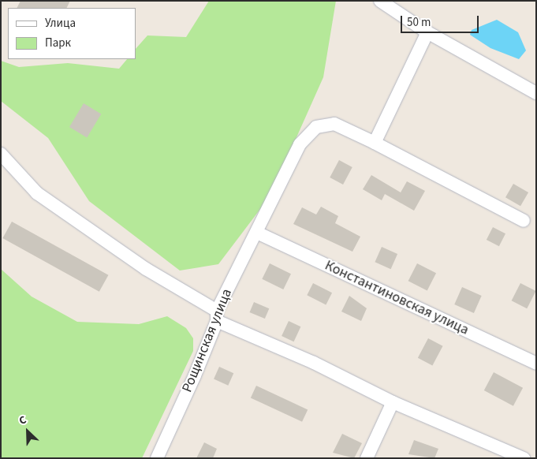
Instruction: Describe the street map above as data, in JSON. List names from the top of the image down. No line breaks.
{"streets":{"street":["Константиновская улица","Рощинская улица"]},"crossings":[["Константиновская улица","Рощинская улица"]],"legend":["Улица","Парк"],"scale_bar":"50 m","north":"top left"}
